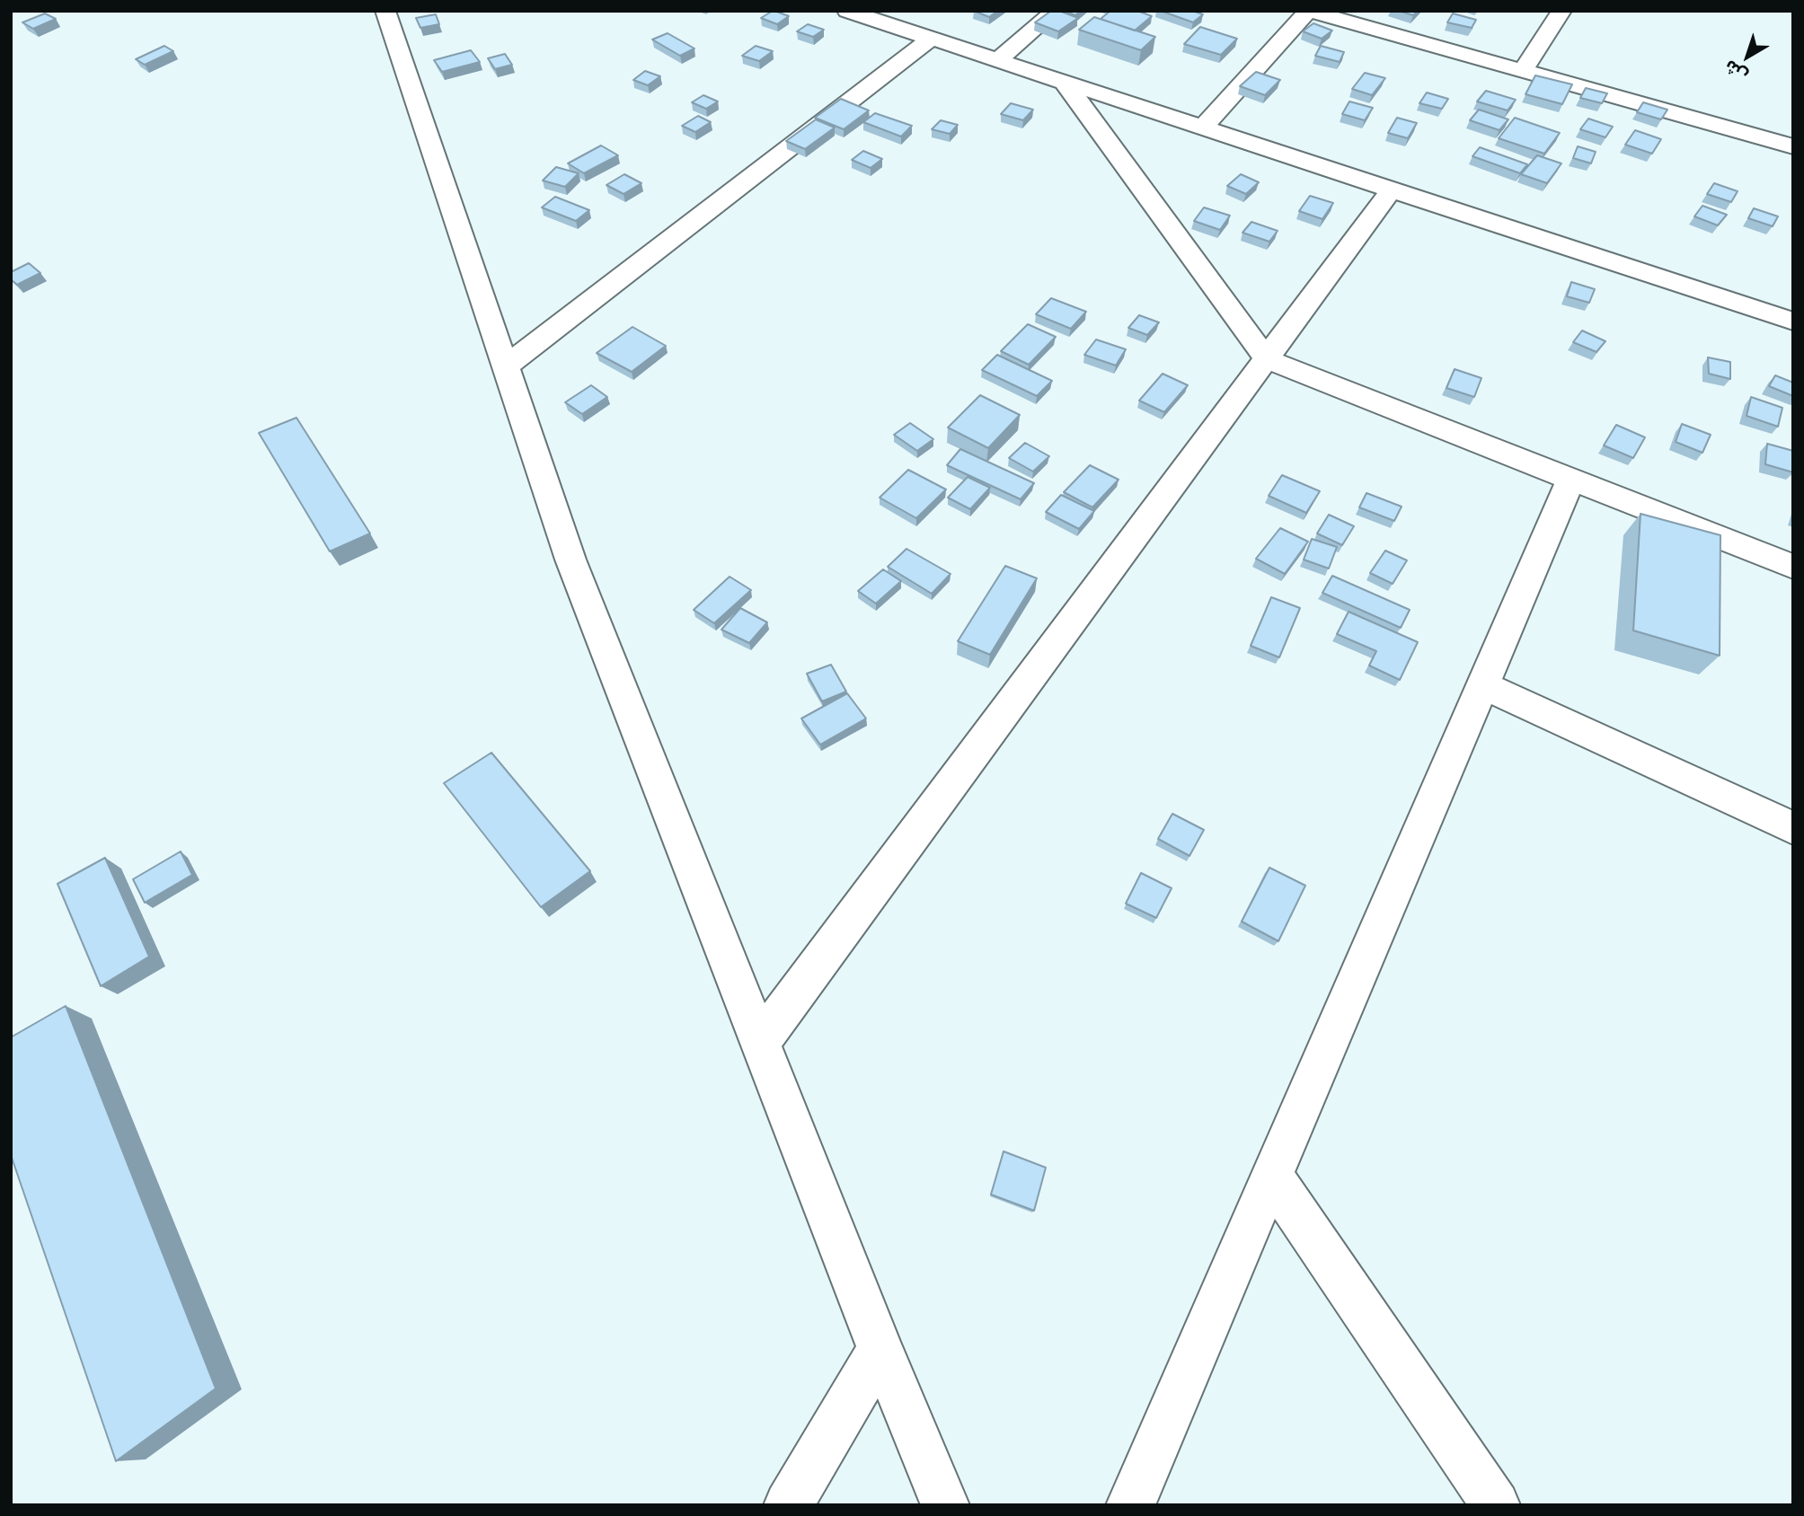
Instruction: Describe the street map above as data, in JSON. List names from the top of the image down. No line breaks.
{"north":"bottom left"}
